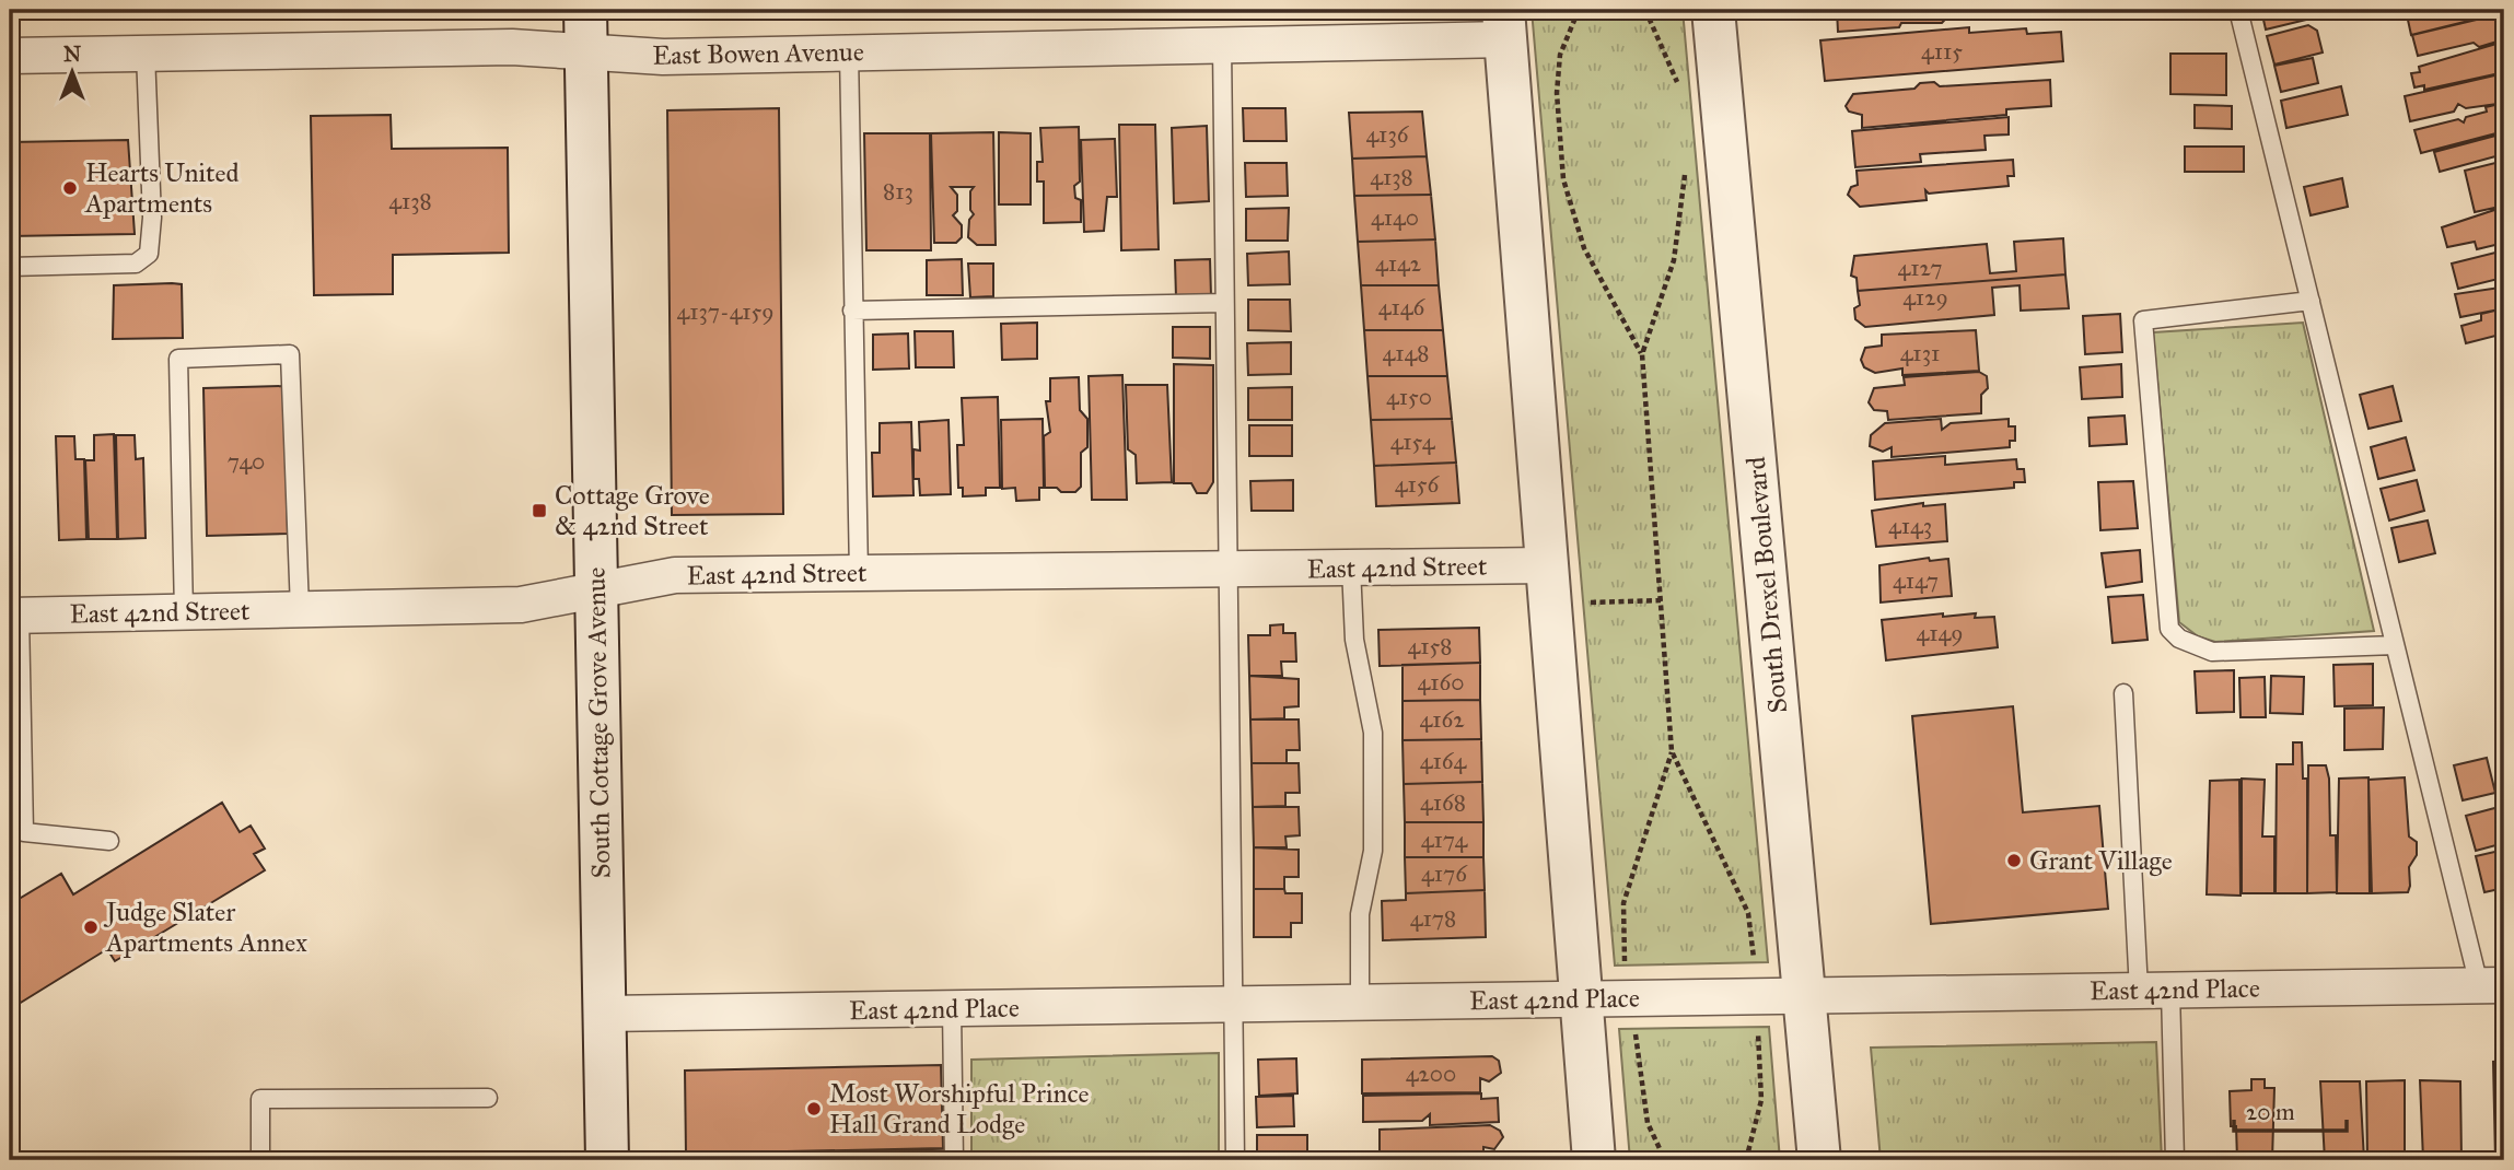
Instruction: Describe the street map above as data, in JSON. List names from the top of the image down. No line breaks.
{"streets":{"street":["East Bowen Avenue","East 42nd Street","South Drexel Boulevard","South Cottage Grove Avenue","East 42nd Place"]},"crossings":[["East Bowen Avenue","South Cottage Grove Avenue"],["East 42nd Street","South Cottage Grove Avenue"],["South Drexel Boulevard","East 42nd Place"],["South Cottage Grove Avenue","East 42nd Place"]],"places":{"other":["Hearts United Apartments","Grant Village","Judge Slater Apartments Annex","Most Worshipful Prince Hall Grand Lodge"],"transit":["Cottage Grove & 42nd Street"]},"house_numbers":["4115","4136","4138","813","4138","4140","4142","4127","4129","4146","4137-4159","4148","4131","4150","4154","740","4156","4143","4147","4149","4158","4160","4162","4164","4168","4174","4176","4178","4200"],"scale_bar":"20 m","north":"top"}
